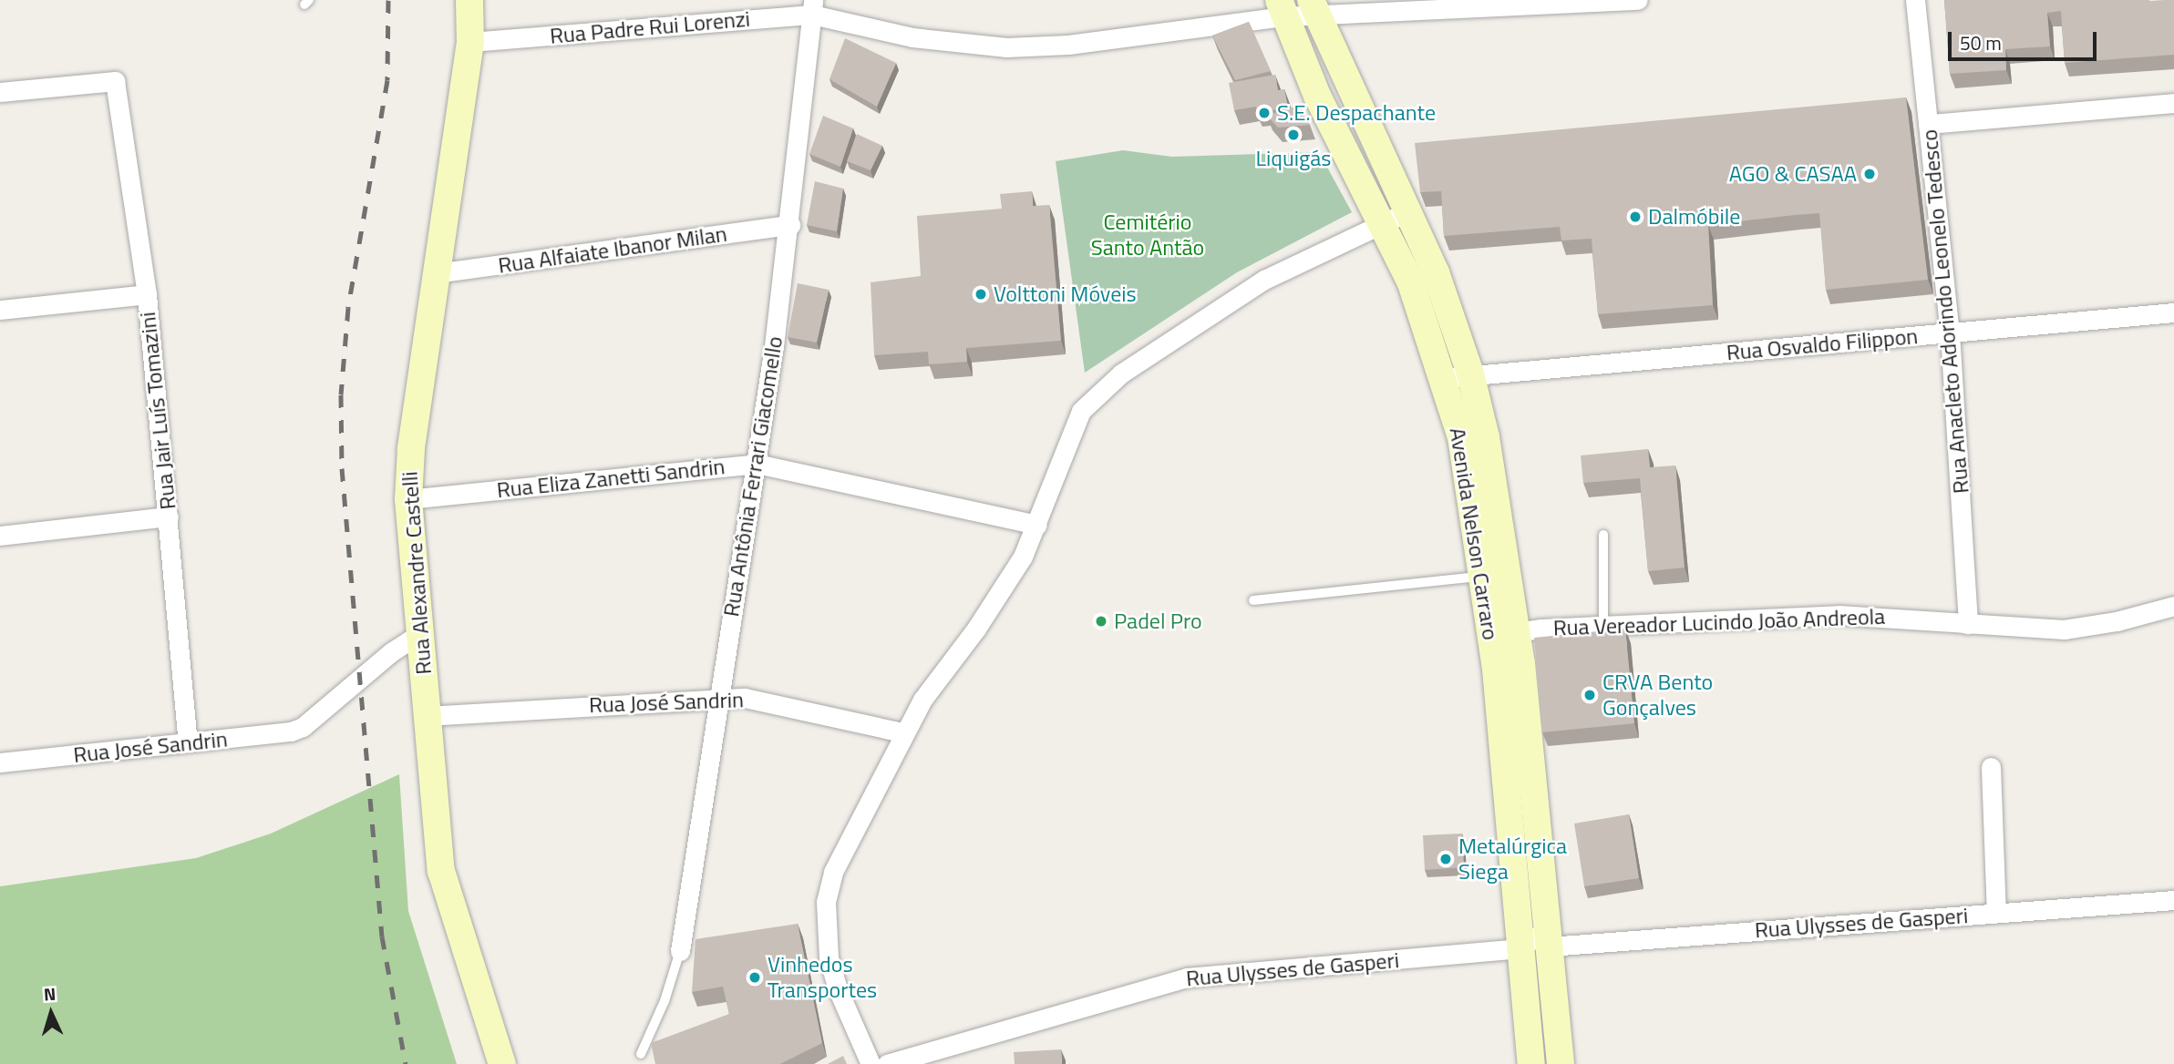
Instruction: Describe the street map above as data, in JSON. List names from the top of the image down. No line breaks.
{"streets":{"main road":["Avenida Nelson Carraro","Rua Alexandre Castelli"],"street":["Rua Padre Rui Lorenzi","Rua Alfaiate Ibanor Milan","Rua Anacleto Adorindo Leonelo Tedesco","Rua Osvaldo Filippon","Rua Jair Luís Tomazini","Rua Antônia Ferrari Giacomello","Rua Eliza Zanetti Sandrin","Rua Vereador Lucindo João Andreola","Rua José Sandrin","Rua Ulysses de Gasperi"]},"crossings":[["Rua Padre Rui Lorenzi","Rua Antônia Ferrari Giacomello"],["Rua Padre Rui Lorenzi","Avenida Nelson Carraro"],["Rua Padre Rui Lorenzi","Rua Alexandre Castelli"],["Rua Alfaiate Ibanor Milan","Rua Antônia Ferrari Giacomello"],["Rua Alfaiate Ibanor Milan","Rua Alexandre Castelli"],["Rua Anacleto Adorindo Leonelo Tedesco","Rua Osvaldo Filippon"],["Rua Anacleto Adorindo Leonelo Tedesco","Rua Vereador Lucindo João Andreola"],["Rua Osvaldo Filippon","Avenida Nelson Carraro"],["Rua Jair Luís Tomazini","Rua José Sandrin"],["Rua Antônia Ferrari Giacomello","Rua Eliza Zanetti Sandrin"],["Rua Antônia Ferrari Giacomello","Rua José Sandrin"],["Rua Eliza Zanetti Sandrin","Rua Alexandre Castelli"],["Avenida Nelson Carraro","Rua Vereador Lucindo João Andreola"],["Avenida Nelson Carraro","Rua Ulysses de Gasperi"],["Rua Alexandre Castelli","Rua José Sandrin"]],"parks":["Cemitério Santo Antão"],"places":["S.E. Despachante","Liquigás","AGO & CASAA","Dalmóbile","Volttoni Móveis","Padel Pro","CRVA Bento Gonçalves","Metalúrgica Siega","Vinhedos Transportes"],"scale_bar":"50 m","north":"top"}
